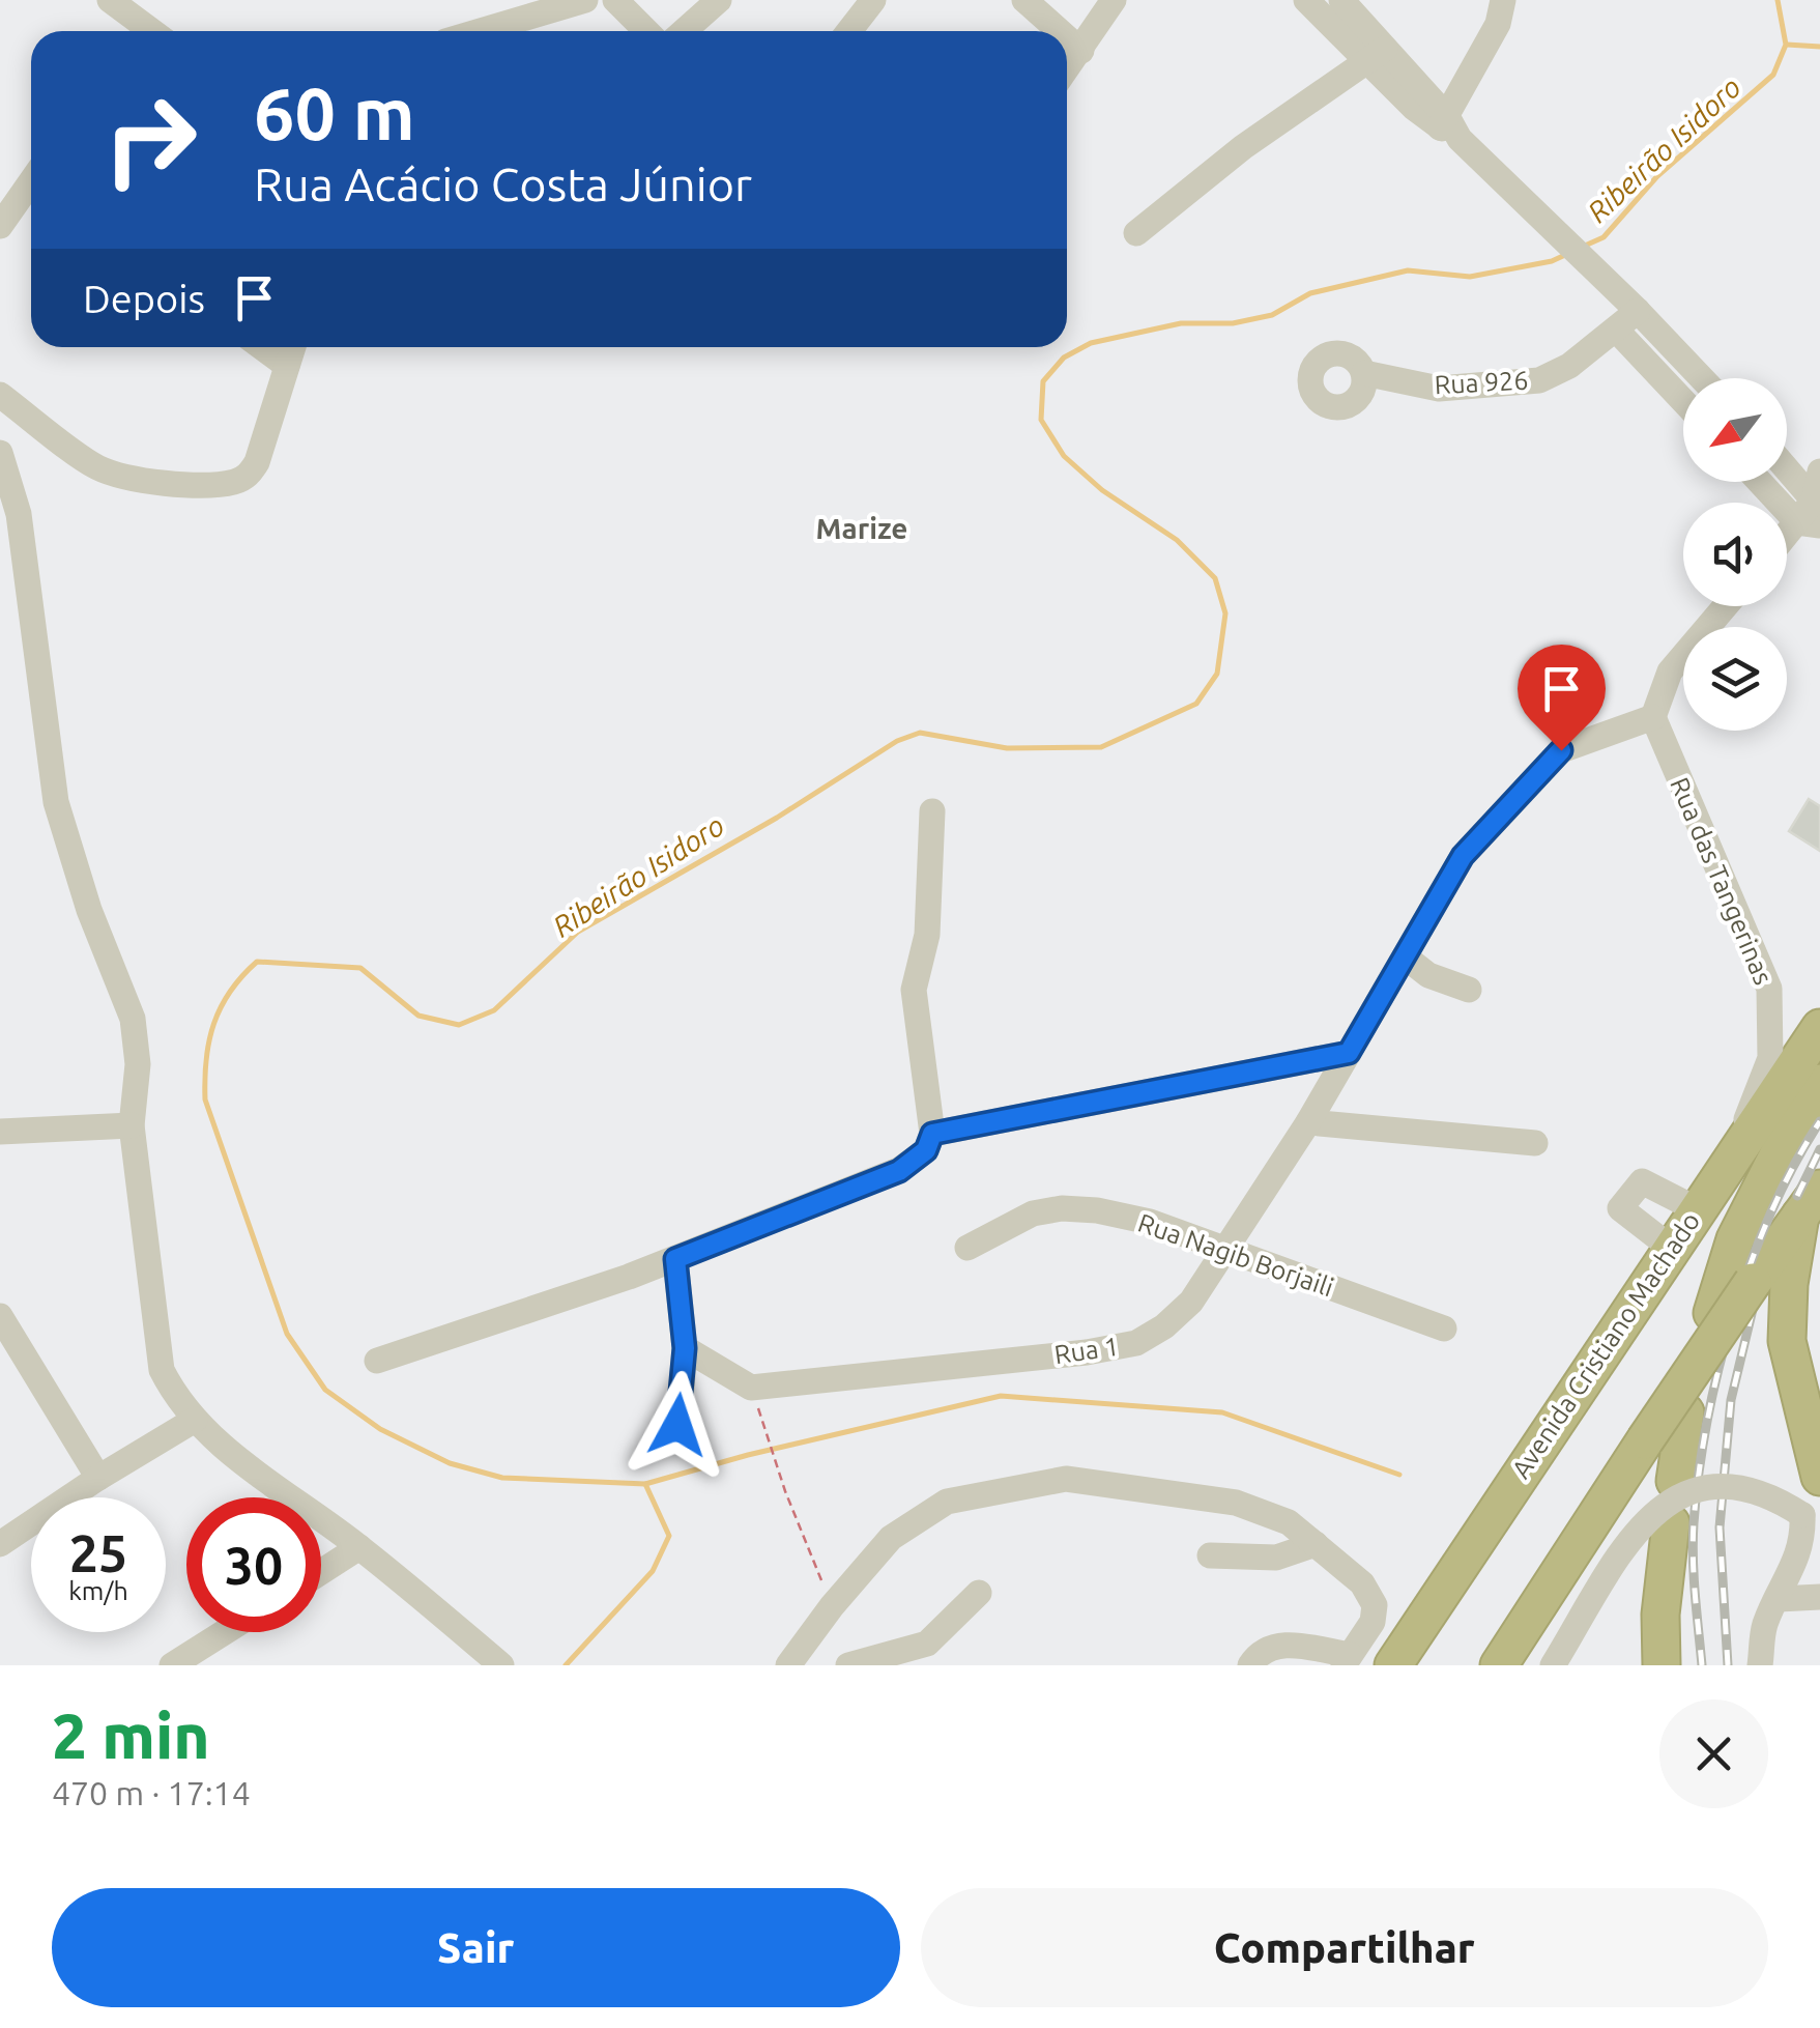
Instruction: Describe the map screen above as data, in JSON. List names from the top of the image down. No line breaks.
{"streets":{"highway":["Avenida Cristiano Machado"],"street":["Rua 926","Rua das Tangerinas","Rua Nagib Borjaili","Rua 1"]},"crossings":[["Rua das Tangerinas","Avenida Cristiano Machado"],["Rua das Tangerinas","Rua 1"],["Rua Nagib Borjaili","Rua 1"]],"districts":["Marize"],"water":["Ribeirão Isidoro"],"north":"bottom left","page":{"turn":["60 m","Rua Acácio Costa Júnior"],"then":"Depois","speed":"25 km/h","limit":"30","heading":["2 min","470 m · 17:14"],"buttons":["Sair","Compartilhar"]}}
